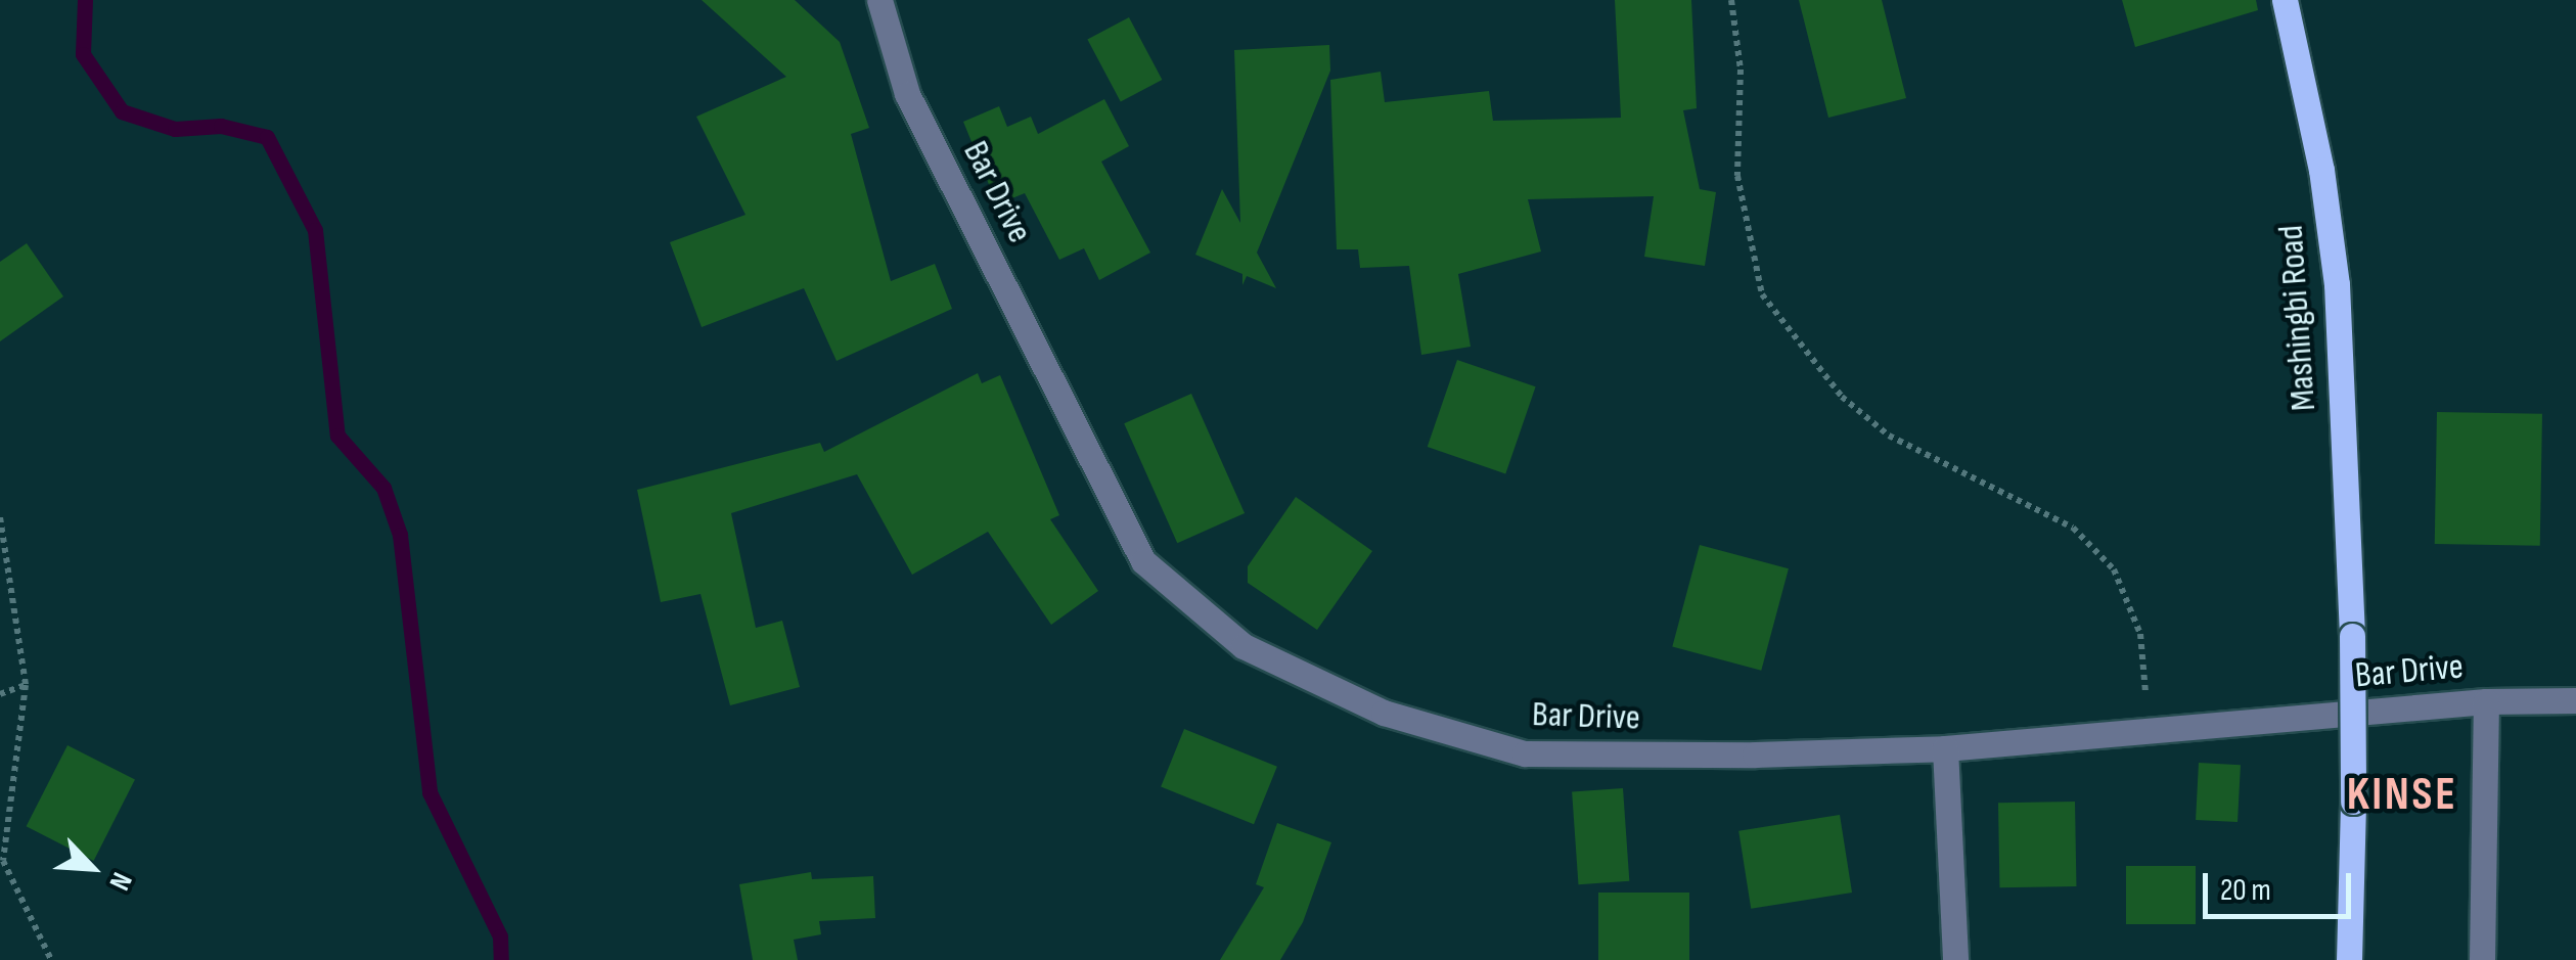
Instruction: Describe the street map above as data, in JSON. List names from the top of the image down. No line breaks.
{"streets":{"main road":["Mashingbi Road"],"street":["Bar Drive"]},"districts":["KINSE"],"scale_bar":"20 m","north":"bottom right"}
